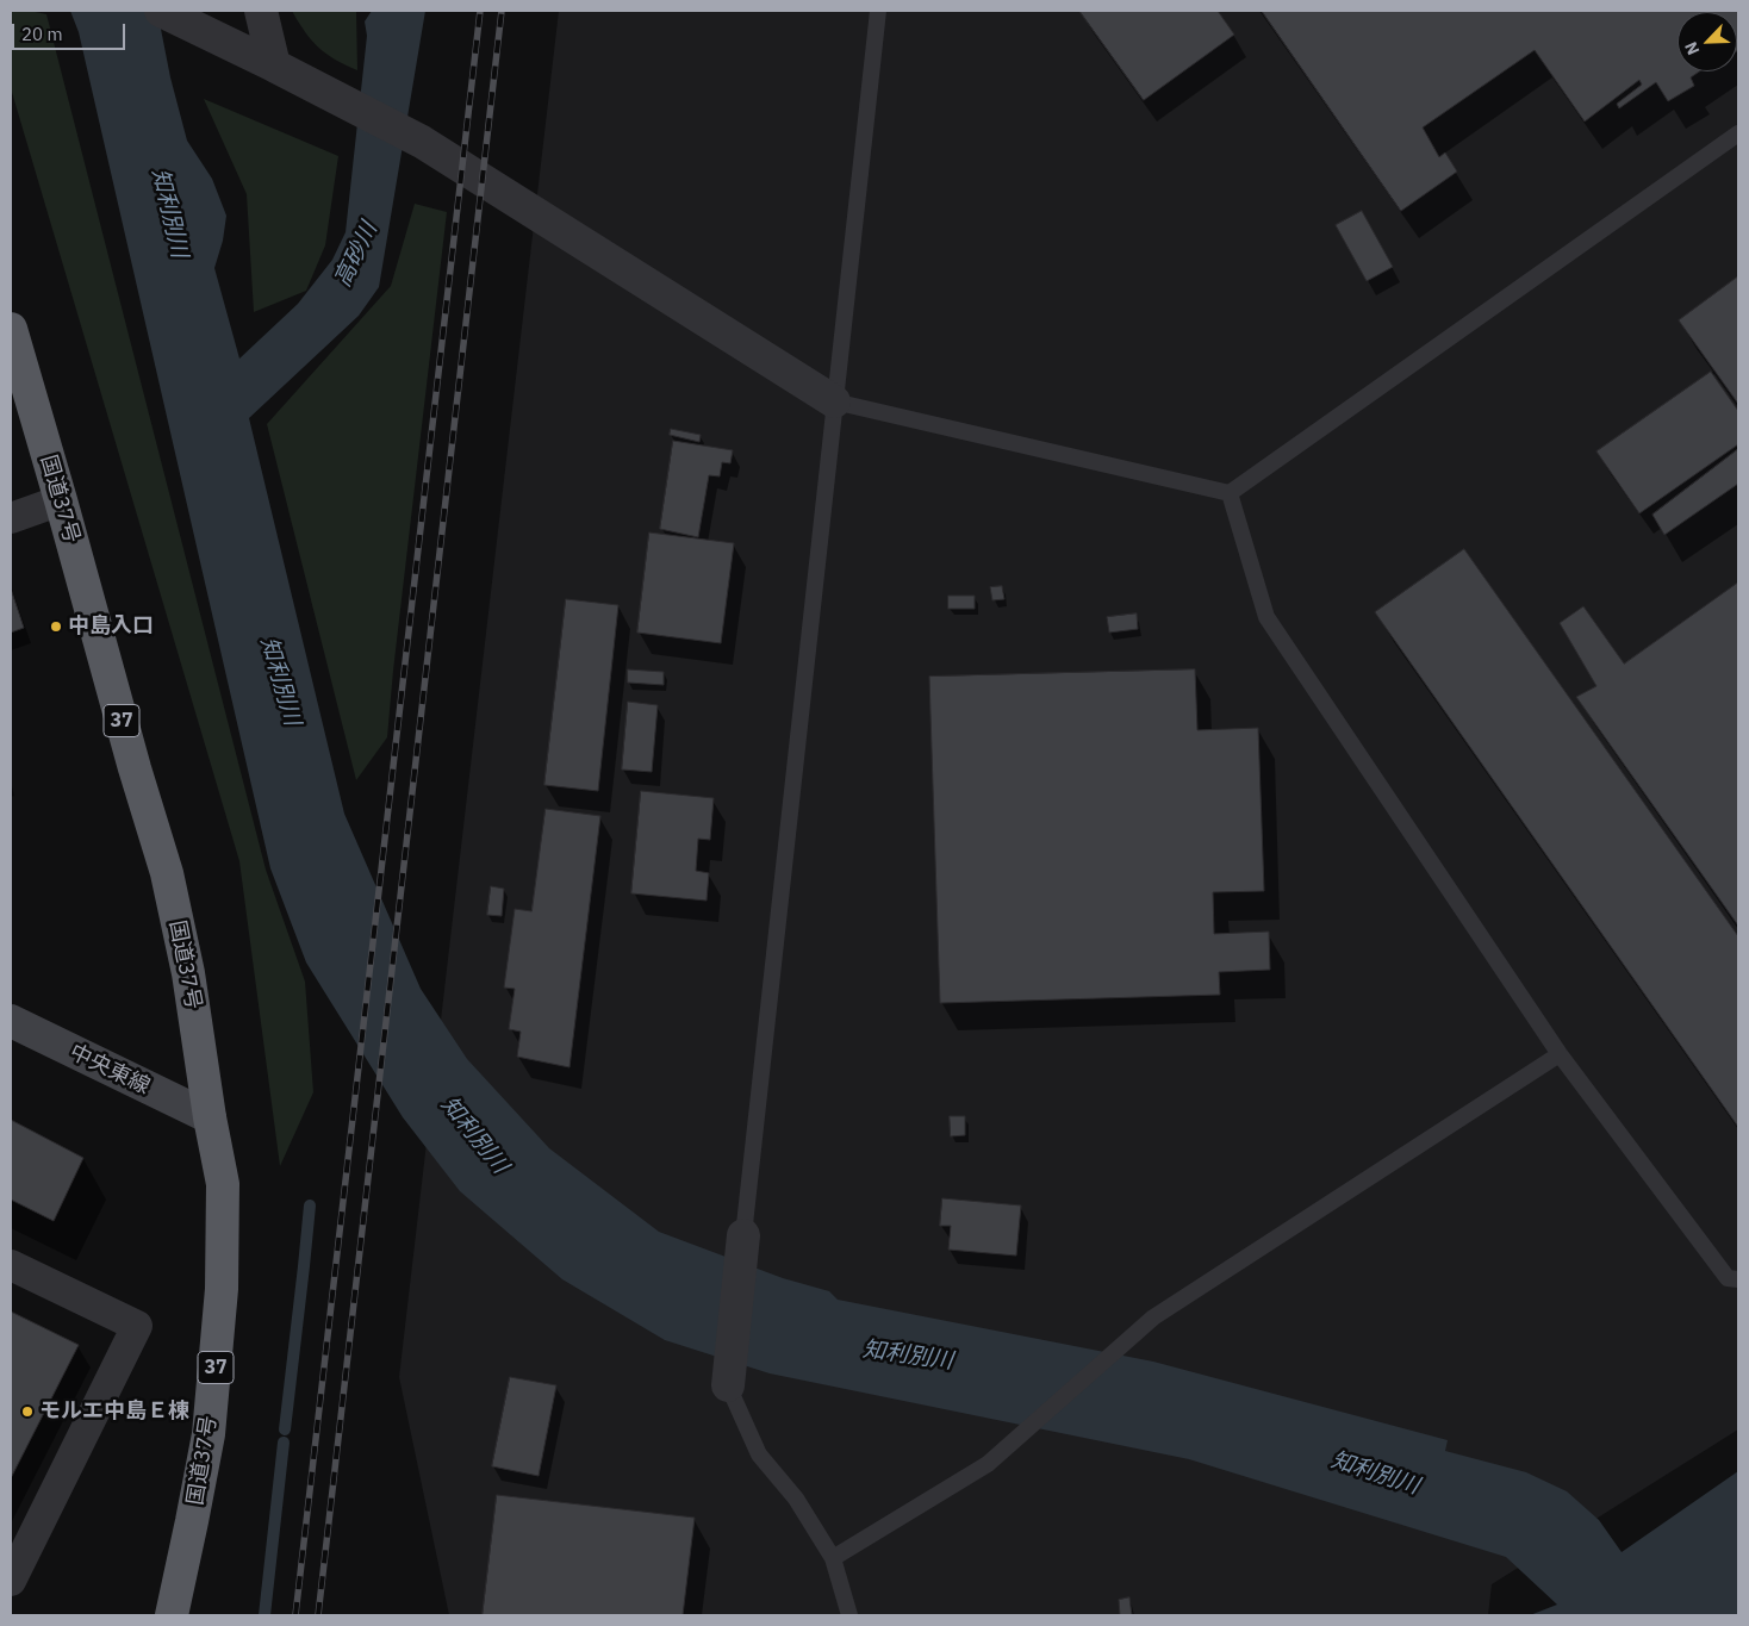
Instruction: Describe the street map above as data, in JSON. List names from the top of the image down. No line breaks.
{"streets":{"highway":["国道37号","37"],"main road":["中央東線"]},"crossings":[["国道37号","中央東線"]],"water":["知利別川","高砂川"],"places":["中島入口","モルエ中島Ｅ棟"],"scale_bar":"20 m","north":"bottom left"}
